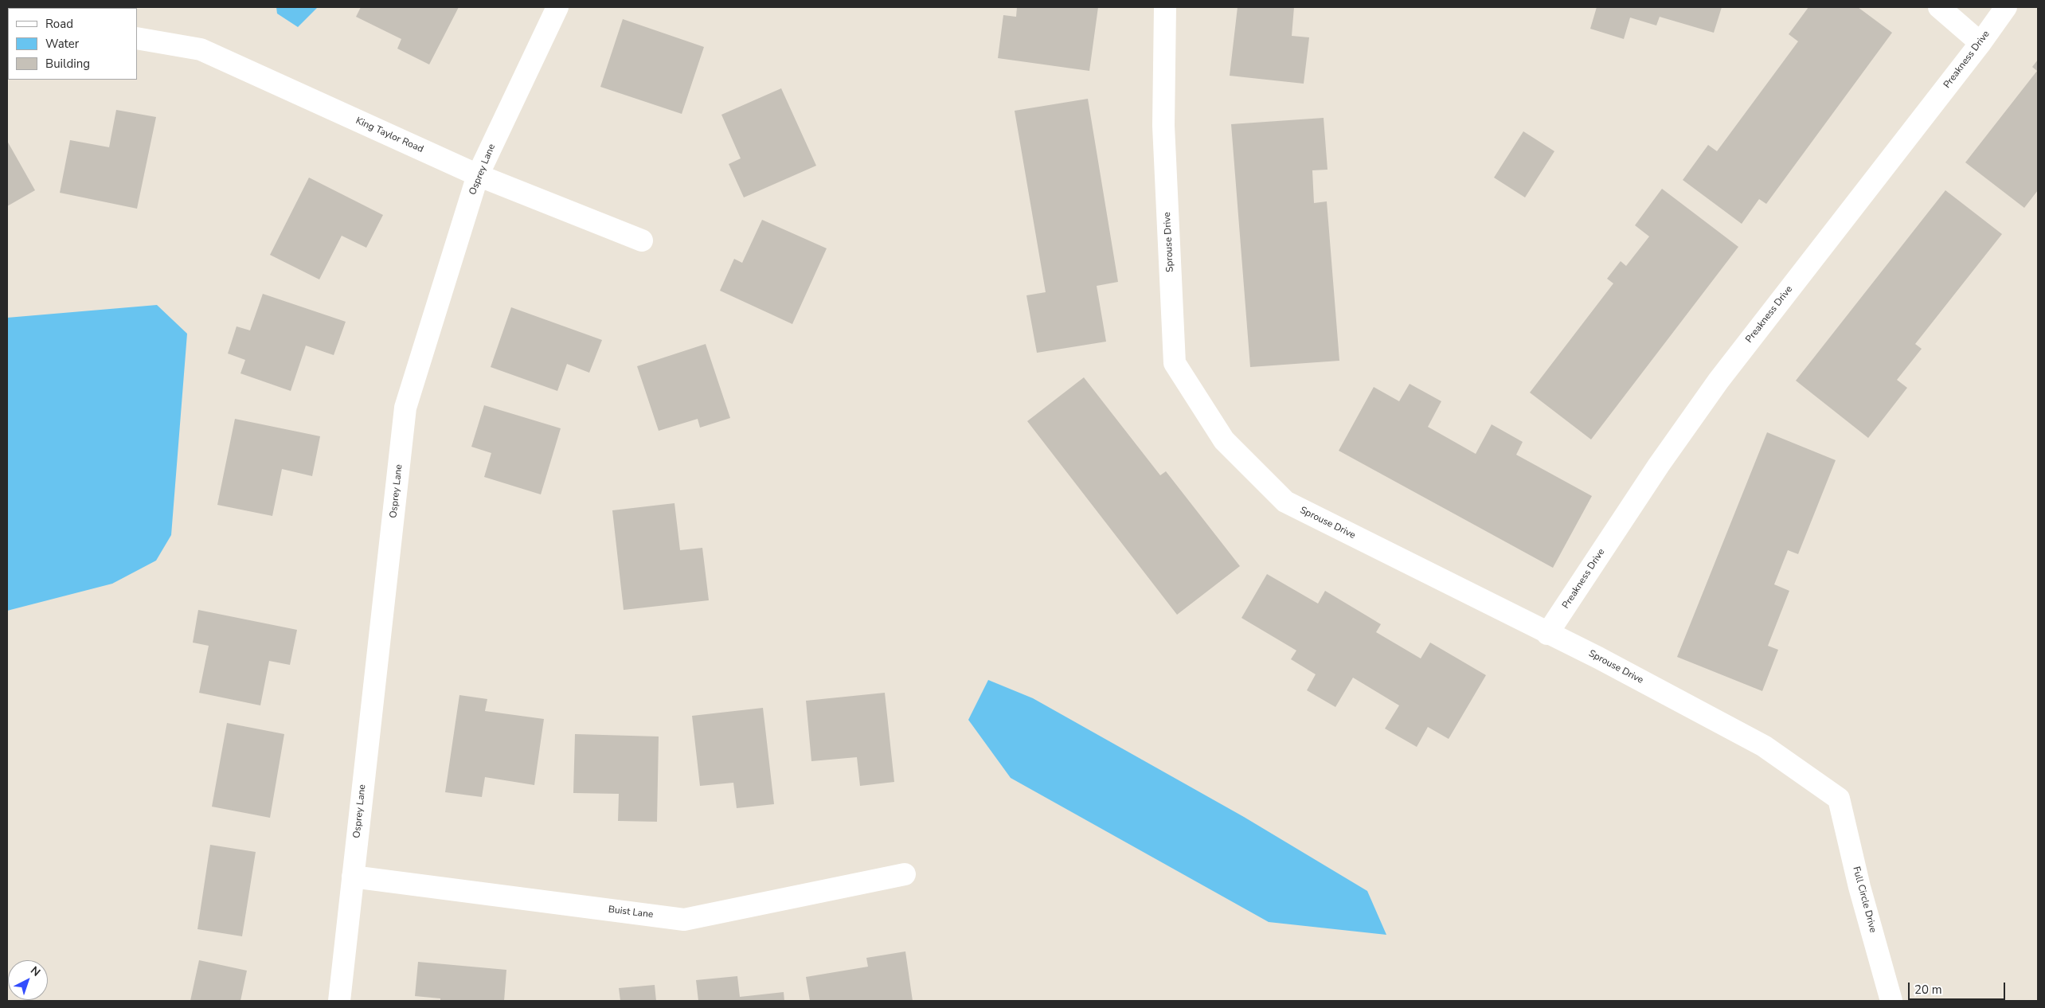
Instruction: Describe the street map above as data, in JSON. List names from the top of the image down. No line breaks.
{"streets":{"street":["Preakness Drive","King Taylor Road","Osprey Lane","Sprouse Drive","Full Circle Drive","Buist Lane"]},"crossings":[["Preakness Drive","Sprouse Drive"],["King Taylor Road","Osprey Lane"],["Osprey Lane","Buist Lane"],["Sprouse Drive","Full Circle Drive"]],"legend":["Road","Water","Building"],"scale_bar":"20 m","north":"top right"}
